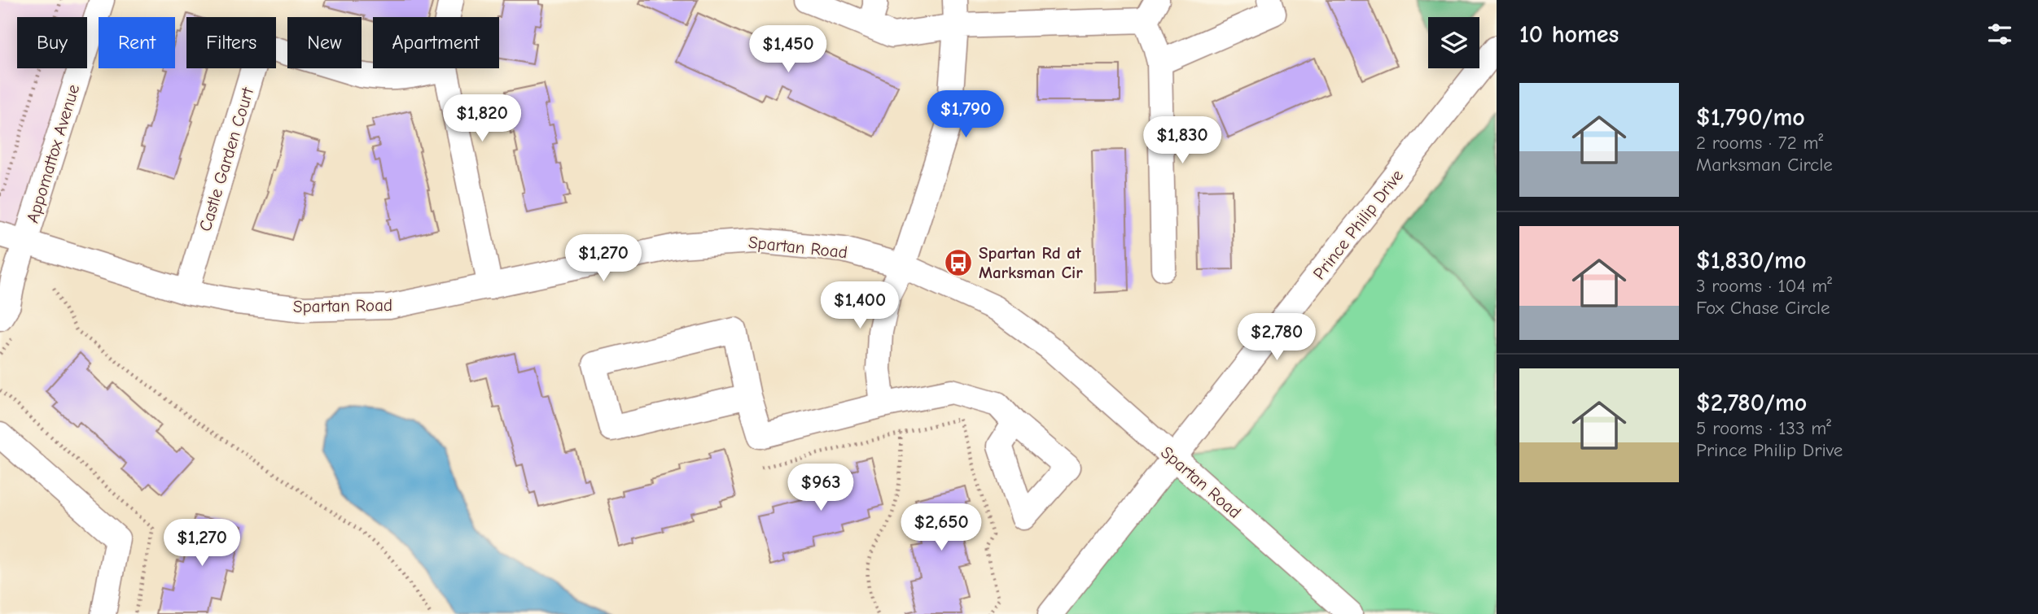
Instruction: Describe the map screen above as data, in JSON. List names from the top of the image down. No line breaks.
{"streets":{"street":["Appomattox Avenue","Castle Garden Court","Prince Philip Drive","Spartan Road"]},"crossings":[["Appomattox Avenue","Spartan Road"],["Castle Garden Court","Spartan Road"],["Prince Philip Drive","Spartan Road"]],"places":{"bus stop":["Spartan Rd at Marksman Cir"]},"page":{"heading":"10 homes","chip":["Buy","Rent","Filters","New","Apartment"],"price":["$1,450","$1,790","$1,820","$1,830","$1,270","$1,400","$2,780","$963","$2,650","$1,270"],"list":[{"name":"$1,790/mo","note":"2 rooms · 72 m² · Marksman Circle"},{"name":"$1,830/mo","note":"3 rooms · 104 m² · Fox Chase Circle"},{"name":"$2,780/mo","note":"5 rooms · 133 m² · Prince Philip Drive"}]}}
